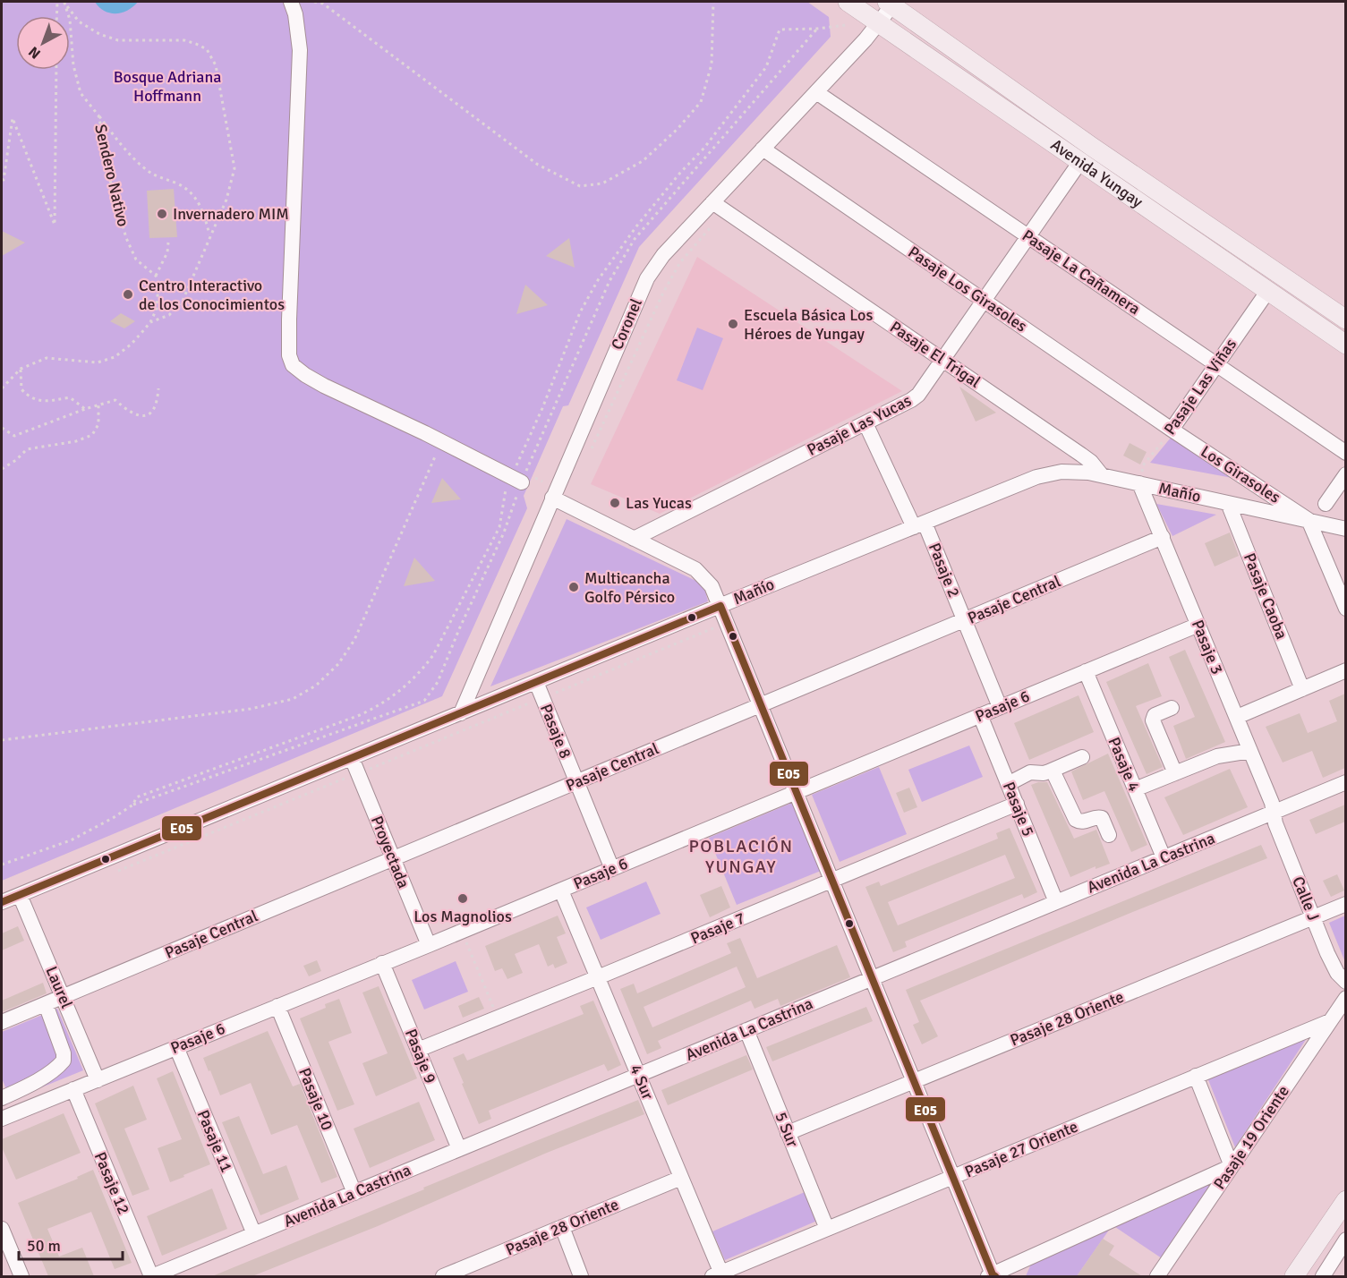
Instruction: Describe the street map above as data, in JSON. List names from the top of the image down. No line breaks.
{"streets":{"main road":["Avenida Yungay"],"street":["Pasaje La Cañamera","Pasaje Los Girasoles","Coronel","Pasaje El Trigal","Pasaje Las Viñas","Pasaje Las Yucas","Los Girasoles","Mañío","Pasaje 2","Pasaje Caoba","Pasaje Central","Pasaje 3","Pasaje 6","Pasaje 8","Pasaje 4","Pasaje 5","Proyectada","Avenida La Castrina","Calle J","Pasaje 7","Laurel","Pasaje 28 Oriente","Pasaje 9","4 Sur","Pasaje 10","5 Sur","Pasaje 19 Oriente","Pasaje 11","Pasaje 27 Oriente","Pasaje 12"],"path":["Sendero Nativo"]},"crossings":[["Avenida Yungay","Coronel"],["Avenida Yungay","Pasaje Las Viñas"],["Avenida Yungay","Pasaje Las Yucas"],["Pasaje La Cañamera","Coronel"],["Pasaje La Cañamera","Pasaje Las Viñas"],["Pasaje La Cañamera","Pasaje Las Yucas"],["Pasaje Los Girasoles","Coronel"],["Pasaje Los Girasoles","Pasaje Las Viñas"],["Pasaje Los Girasoles","Pasaje Las Yucas"],["Pasaje Los Girasoles","Los Girasoles"],["Coronel","Pasaje El Trigal"],["Coronel","Mañío"],["Pasaje El Trigal","Pasaje Las Yucas"],["Pasaje El Trigal","Mañío"],["Pasaje Las Viñas","Los Girasoles"],["Pasaje Las Viñas","Mañío"],["Pasaje Las Viñas","Pasaje 3"],["Pasaje Las Yucas","Pasaje 2"],["Los Girasoles","Mañío"],["Mañío","Pasaje 2"],["Mañío","Pasaje Caoba"],["Mañío","Pasaje 3"],["Mañío","Pasaje 8"],["Mañío","Proyectada"],["Mañío","Laurel"],["Pasaje 2","Pasaje Central"],["Pasaje 2","Pasaje 6"],["Pasaje Central","Pasaje 3"],["Pasaje Central","Pasaje 8"],["Pasaje Central","Proyectada"],["Pasaje Central","Laurel"],["Pasaje 3","Pasaje 6"],["Pasaje 3","Avenida La Castrina"],["Pasaje 3","Calle J"],["Pasaje 6","Pasaje 8"],["Pasaje 6","Pasaje 4"],["Pasaje 6","Pasaje 5"],["Pasaje 6","Proyectada"],["Pasaje 6","Laurel"],["Pasaje 6","Pasaje 9"],["Pasaje 6","4 Sur"],["Pasaje 6","Pasaje 10"],["Pasaje 6","Pasaje 11"],["Pasaje 6","Pasaje 12"],["Pasaje 4","Avenida La Castrina"],["Pasaje 5","Avenida La Castrina"],["Pasaje 5","Pasaje 7"],["Avenida La Castrina","Calle J"],["Avenida La Castrina","Pasaje 9"],["Avenida La Castrina","4 Sur"],["Avenida La Castrina","Pasaje 10"],["Avenida La Castrina","5 Sur"],["Avenida La Castrina","Pasaje 11"],["Avenida La Castrina","Pasaje 12"],["Calle J","Pasaje 28 Oriente"],["Pasaje 7","Pasaje 9"],["Pasaje 7","4 Sur"],["Pasaje 28 Oriente","4 Sur"],["Pasaje 28 Oriente","5 Sur"],["4 Sur","Pasaje 27 Oriente"],["5 Sur","Pasaje 27 Oriente"],["Pasaje 19 Oriente","Pasaje 27 Oriente"]],"districts":["POBLACIÓN YUNGAY"],"parks":["Bosque Adriana Hoffmann"],"places":["Invernadero MIM","Centro Interactivo de los Conocimientos","Escuela Básica Los Héroes de Yungay","Las Yucas","Multicancha Golfo Pérsico","Los Magnolios"],"lines":["transit line E05"],"scale_bar":"50 m","north":"bottom left"}
